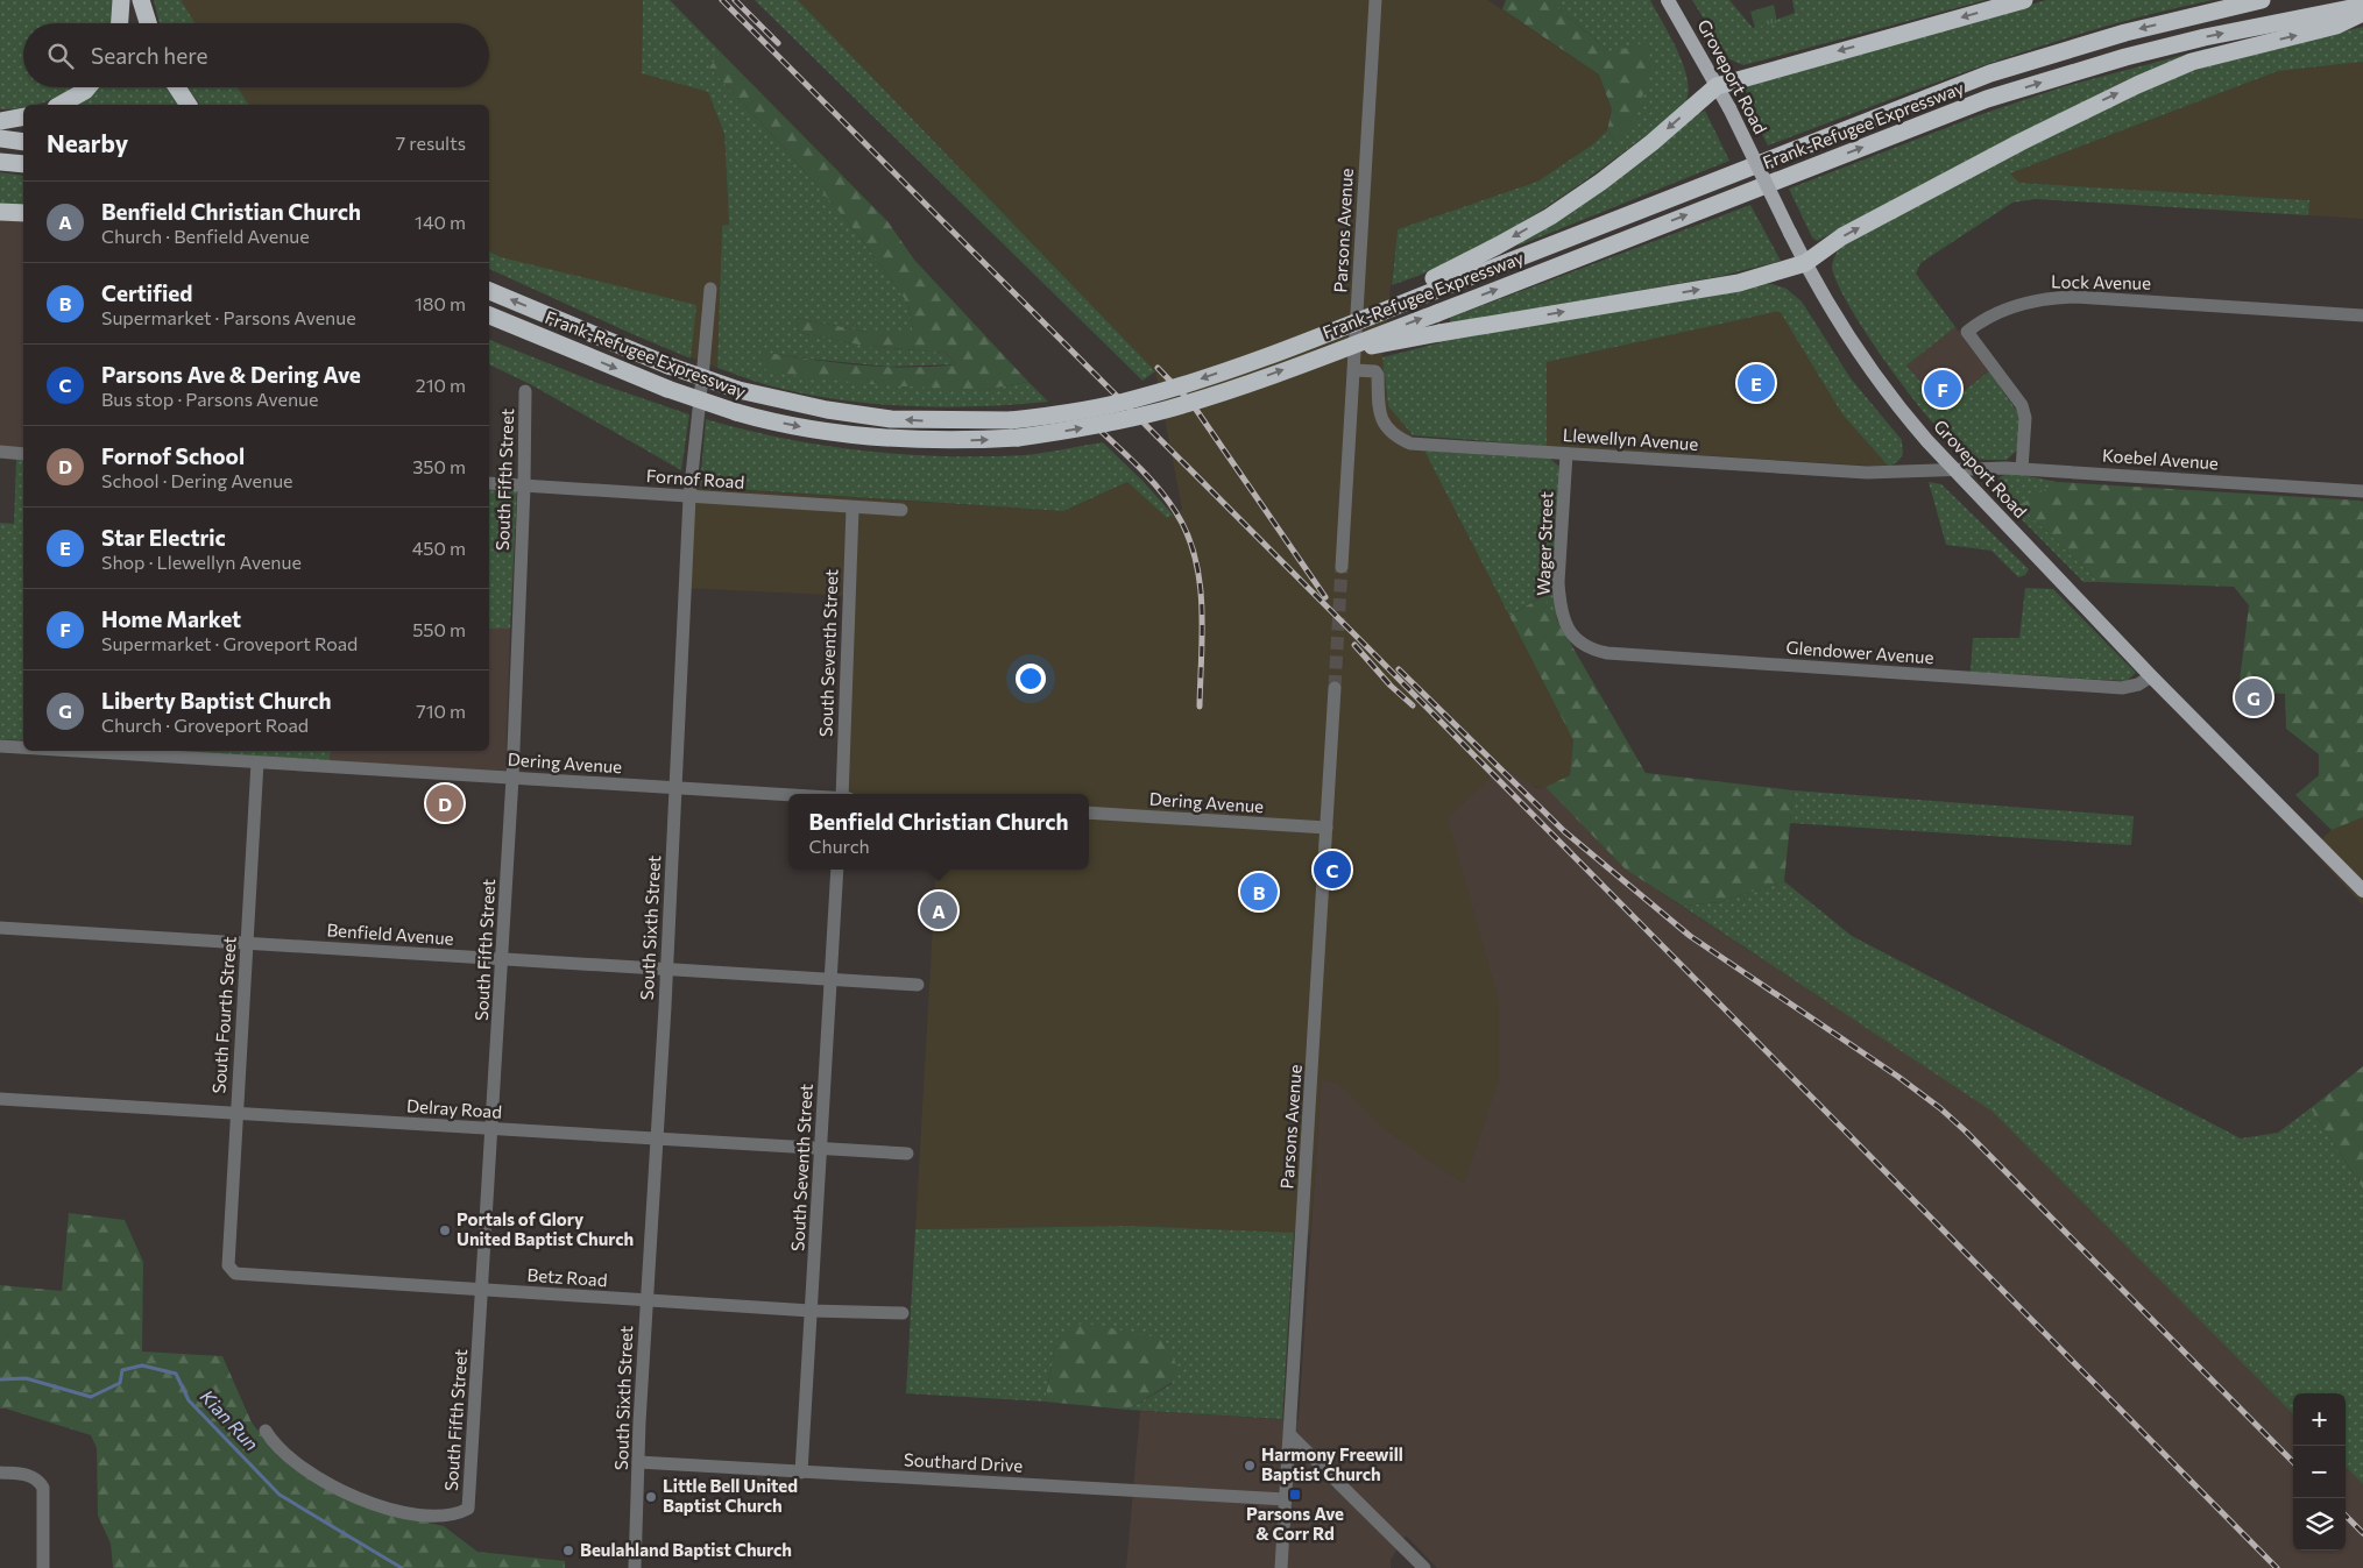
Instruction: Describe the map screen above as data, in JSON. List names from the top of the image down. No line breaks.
{"streets":{"highway":["Frank-Refugee Expressway"],"main road":["Groveport Road"],"street":["Parsons Avenue","Lock Avenue","Llewellyn Avenue","Koebel Avenue","South Fifth Street","Fornof Road","Wager Street","South Seventh Street","Glendower Avenue","Dering Avenue","South Sixth Street","Benfield Avenue","South Fourth Street","Delray Road","Betz Road","Southard Drive"]},"crossings":[["Groveport Road","Llewellyn Avenue"],["Groveport Road","Koebel Avenue"],["Groveport Road","Glendower Avenue"],["Parsons Avenue","Llewellyn Avenue"],["Parsons Avenue","Dering Avenue"],["Parsons Avenue","Southard Drive"],["Lock Avenue","Koebel Avenue"],["Llewellyn Avenue","Koebel Avenue"],["Llewellyn Avenue","Wager Street"],["South Fifth Street","Fornof Road"],["South Fifth Street","Dering Avenue"],["South Fifth Street","Benfield Avenue"],["South Fifth Street","Delray Road"],["South Fifth Street","Betz Road"],["Fornof Road","South Seventh Street"],["Fornof Road","South Sixth Street"],["Wager Street","Glendower Avenue"],["South Seventh Street","Benfield Avenue"],["South Seventh Street","Delray Road"],["South Seventh Street","Betz Road"],["South Seventh Street","Southard Drive"],["Dering Avenue","South Sixth Street"],["Dering Avenue","South Fourth Street"],["South Sixth Street","Benfield Avenue"],["South Sixth Street","Delray Road"],["South Sixth Street","Betz Road"],["South Sixth Street","Southard Drive"],["Benfield Avenue","South Fourth Street"],["South Fourth Street","Delray Road"],["South Fourth Street","Betz Road"]],"water":["Kian Run"],"places":{"other":["Portals of Glory United Baptist Church","Harmony Freewill Baptist Church","Little Bell United Baptist Church","Beulahland Baptist Church"],"transit":["Parsons Ave & Corr Rd"]},"page":{"search":"Search here","heading":["Nearby","7 results"],"list":[{"mark":"A","name":"Benfield Christian Church","note":"Church · Benfield Avenue","value":"140 m"},{"mark":"B","name":"Certified","note":"Supermarket · Parsons Avenue","value":"180 m"},{"mark":"C","name":"Parsons Ave & Dering Ave","note":"Bus stop · Parsons Avenue","value":"210 m"},{"mark":"D","name":"Fornof School","note":"School · Dering Avenue","value":"350 m"},{"mark":"E","name":"Star Electric","note":"Shop · Llewellyn Avenue","value":"450 m"},{"mark":"F","name":"Home Market","note":"Supermarket · Groveport Road","value":"550 m"},{"mark":"G","name":"Liberty Baptist Church","note":"Church · Groveport Road","value":"710 m"}],"pins":["E","F","G","D","C","B","A"],"popup":["Benfield Christian Church","Church"],"map_buttons":["+","−"]}}
